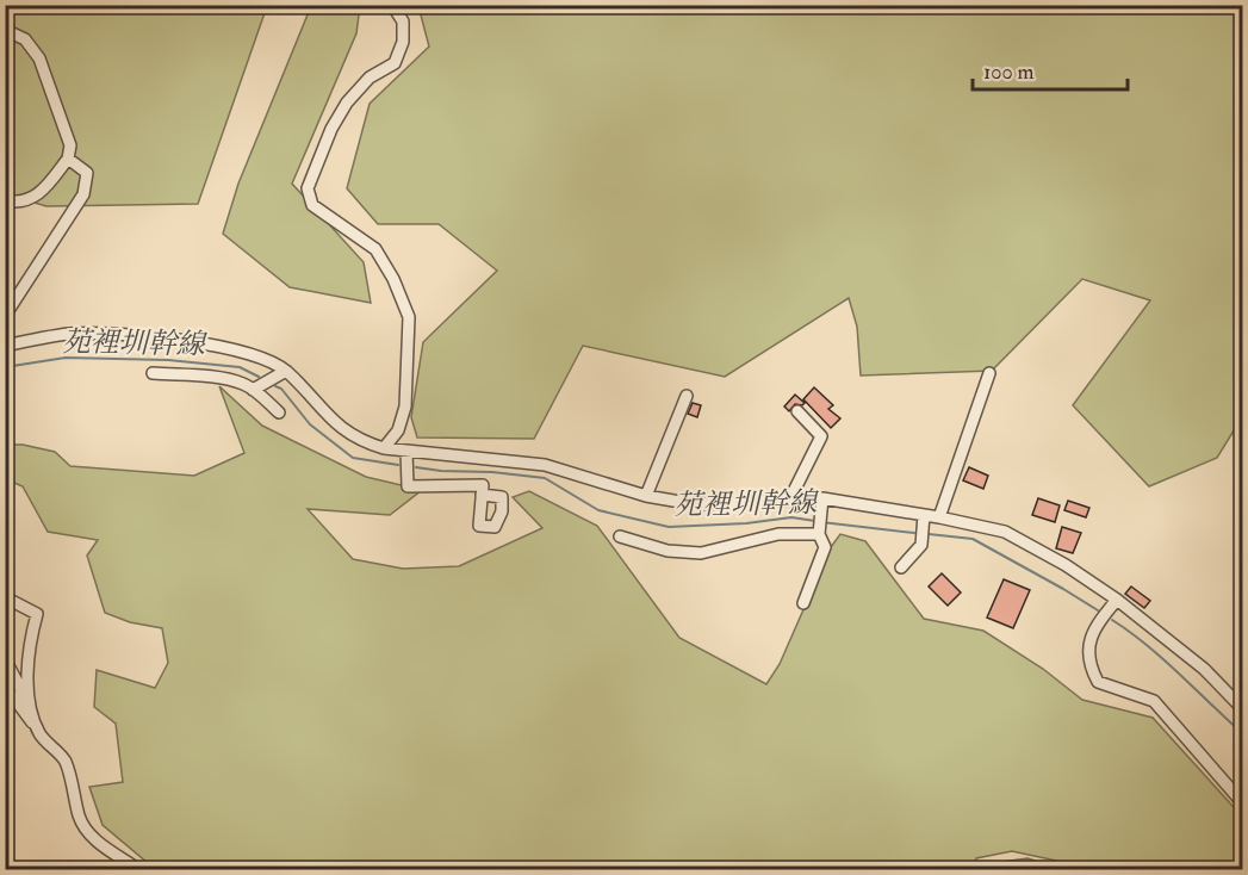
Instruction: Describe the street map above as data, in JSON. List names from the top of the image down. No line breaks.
{"water":["苑裡圳幹線"],"scale_bar":"100 m"}
